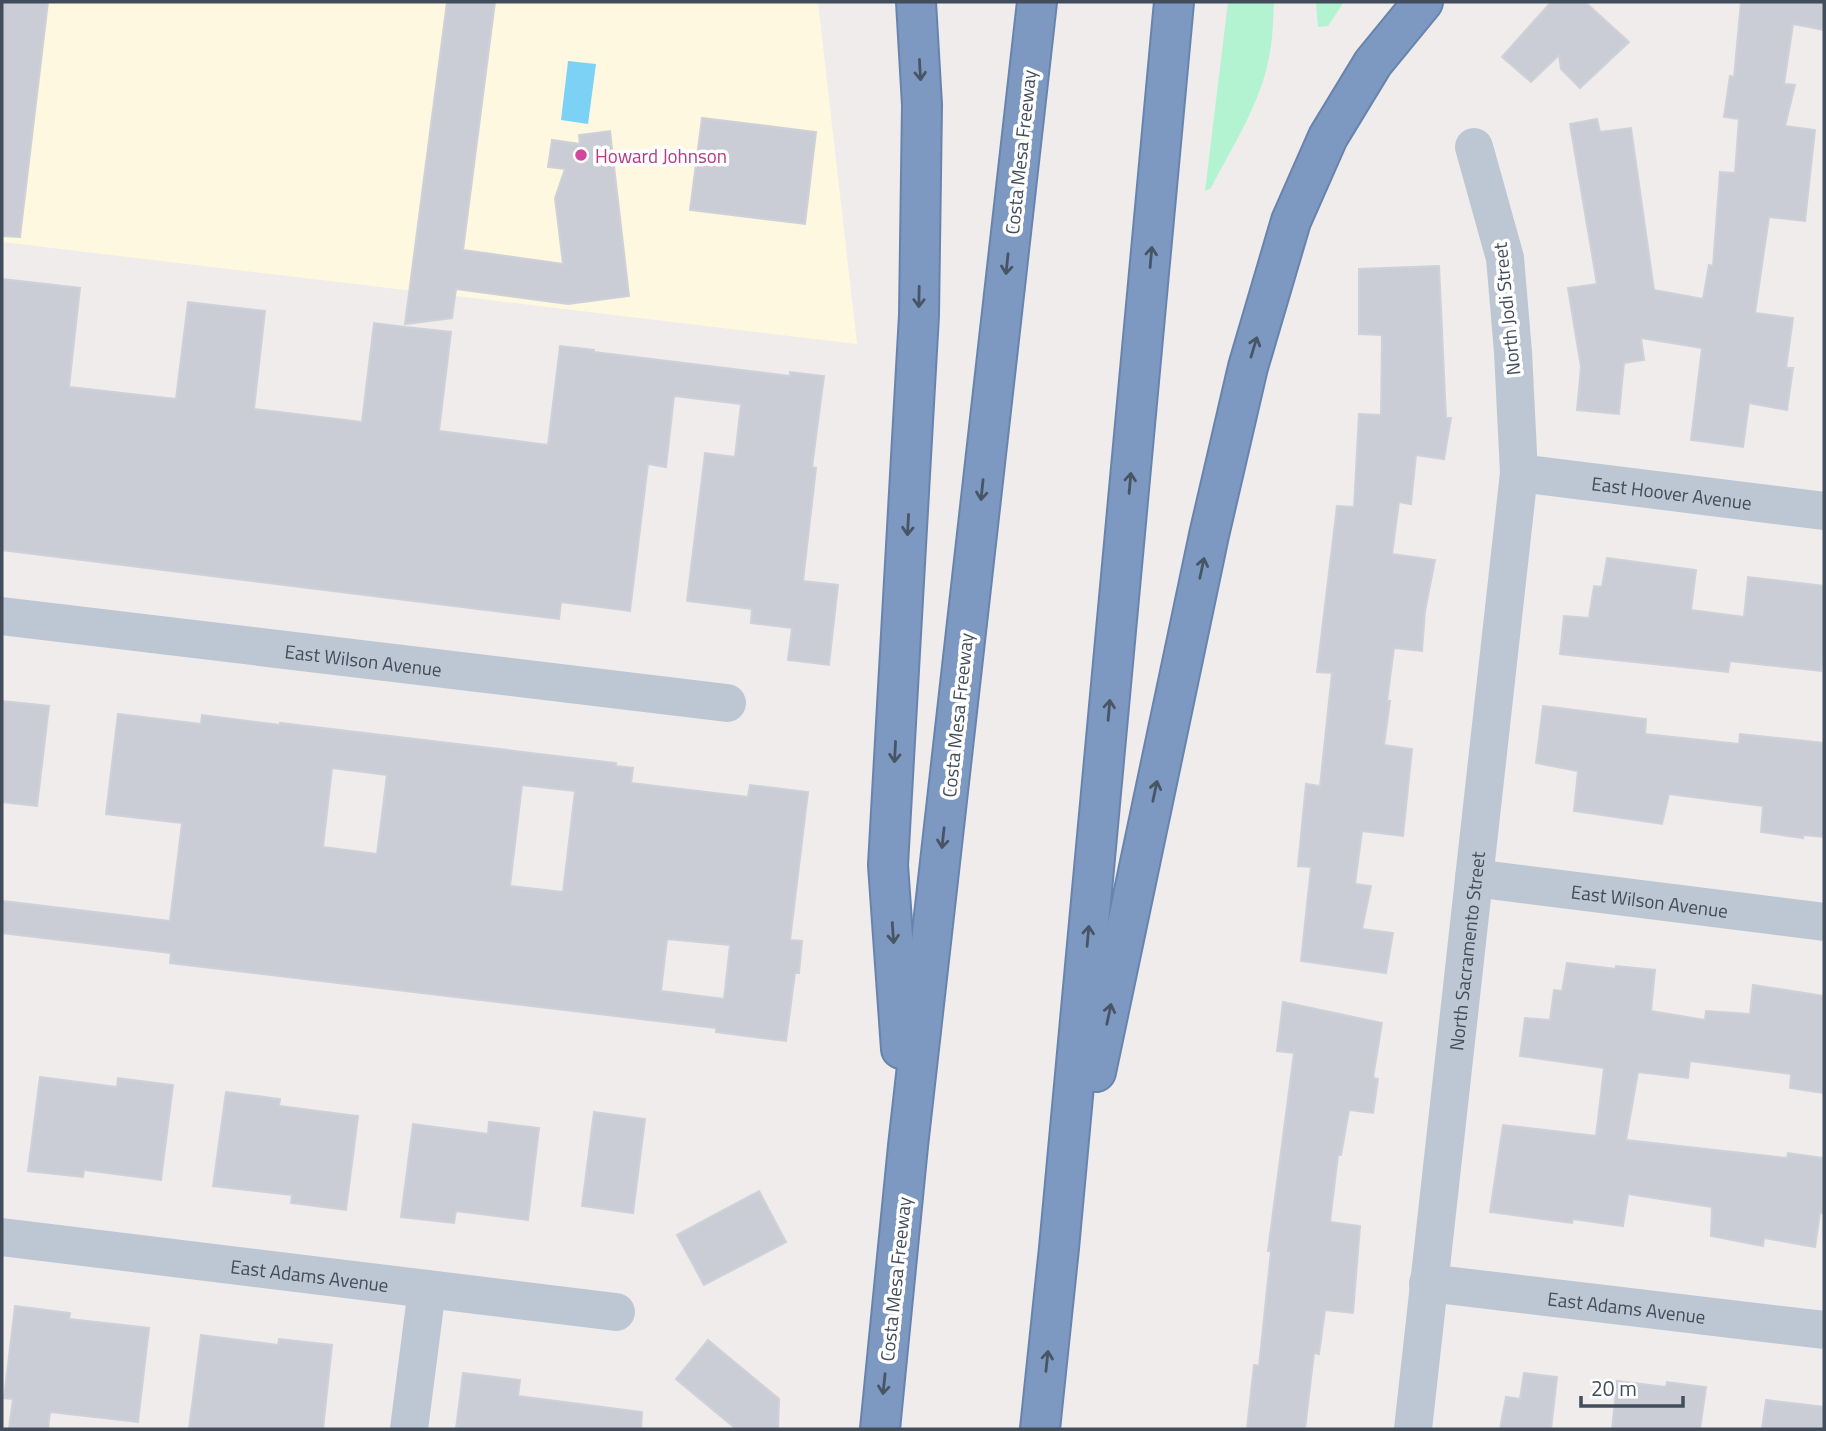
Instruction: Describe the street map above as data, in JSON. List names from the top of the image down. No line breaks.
{"streets":{"highway":["Costa Mesa Freeway"],"street":["North Jodi Street","East Hoover Avenue","East Wilson Avenue","North Sacramento Street","East Adams Avenue"]},"crossings":[["North Jodi Street","East Hoover Avenue"],["North Jodi Street","North Sacramento Street"],["East Hoover Avenue","North Sacramento Street"],["East Wilson Avenue","North Sacramento Street"],["North Sacramento Street","East Adams Avenue"]],"places":["Howard Johnson"],"scale_bar":"20 m"}
